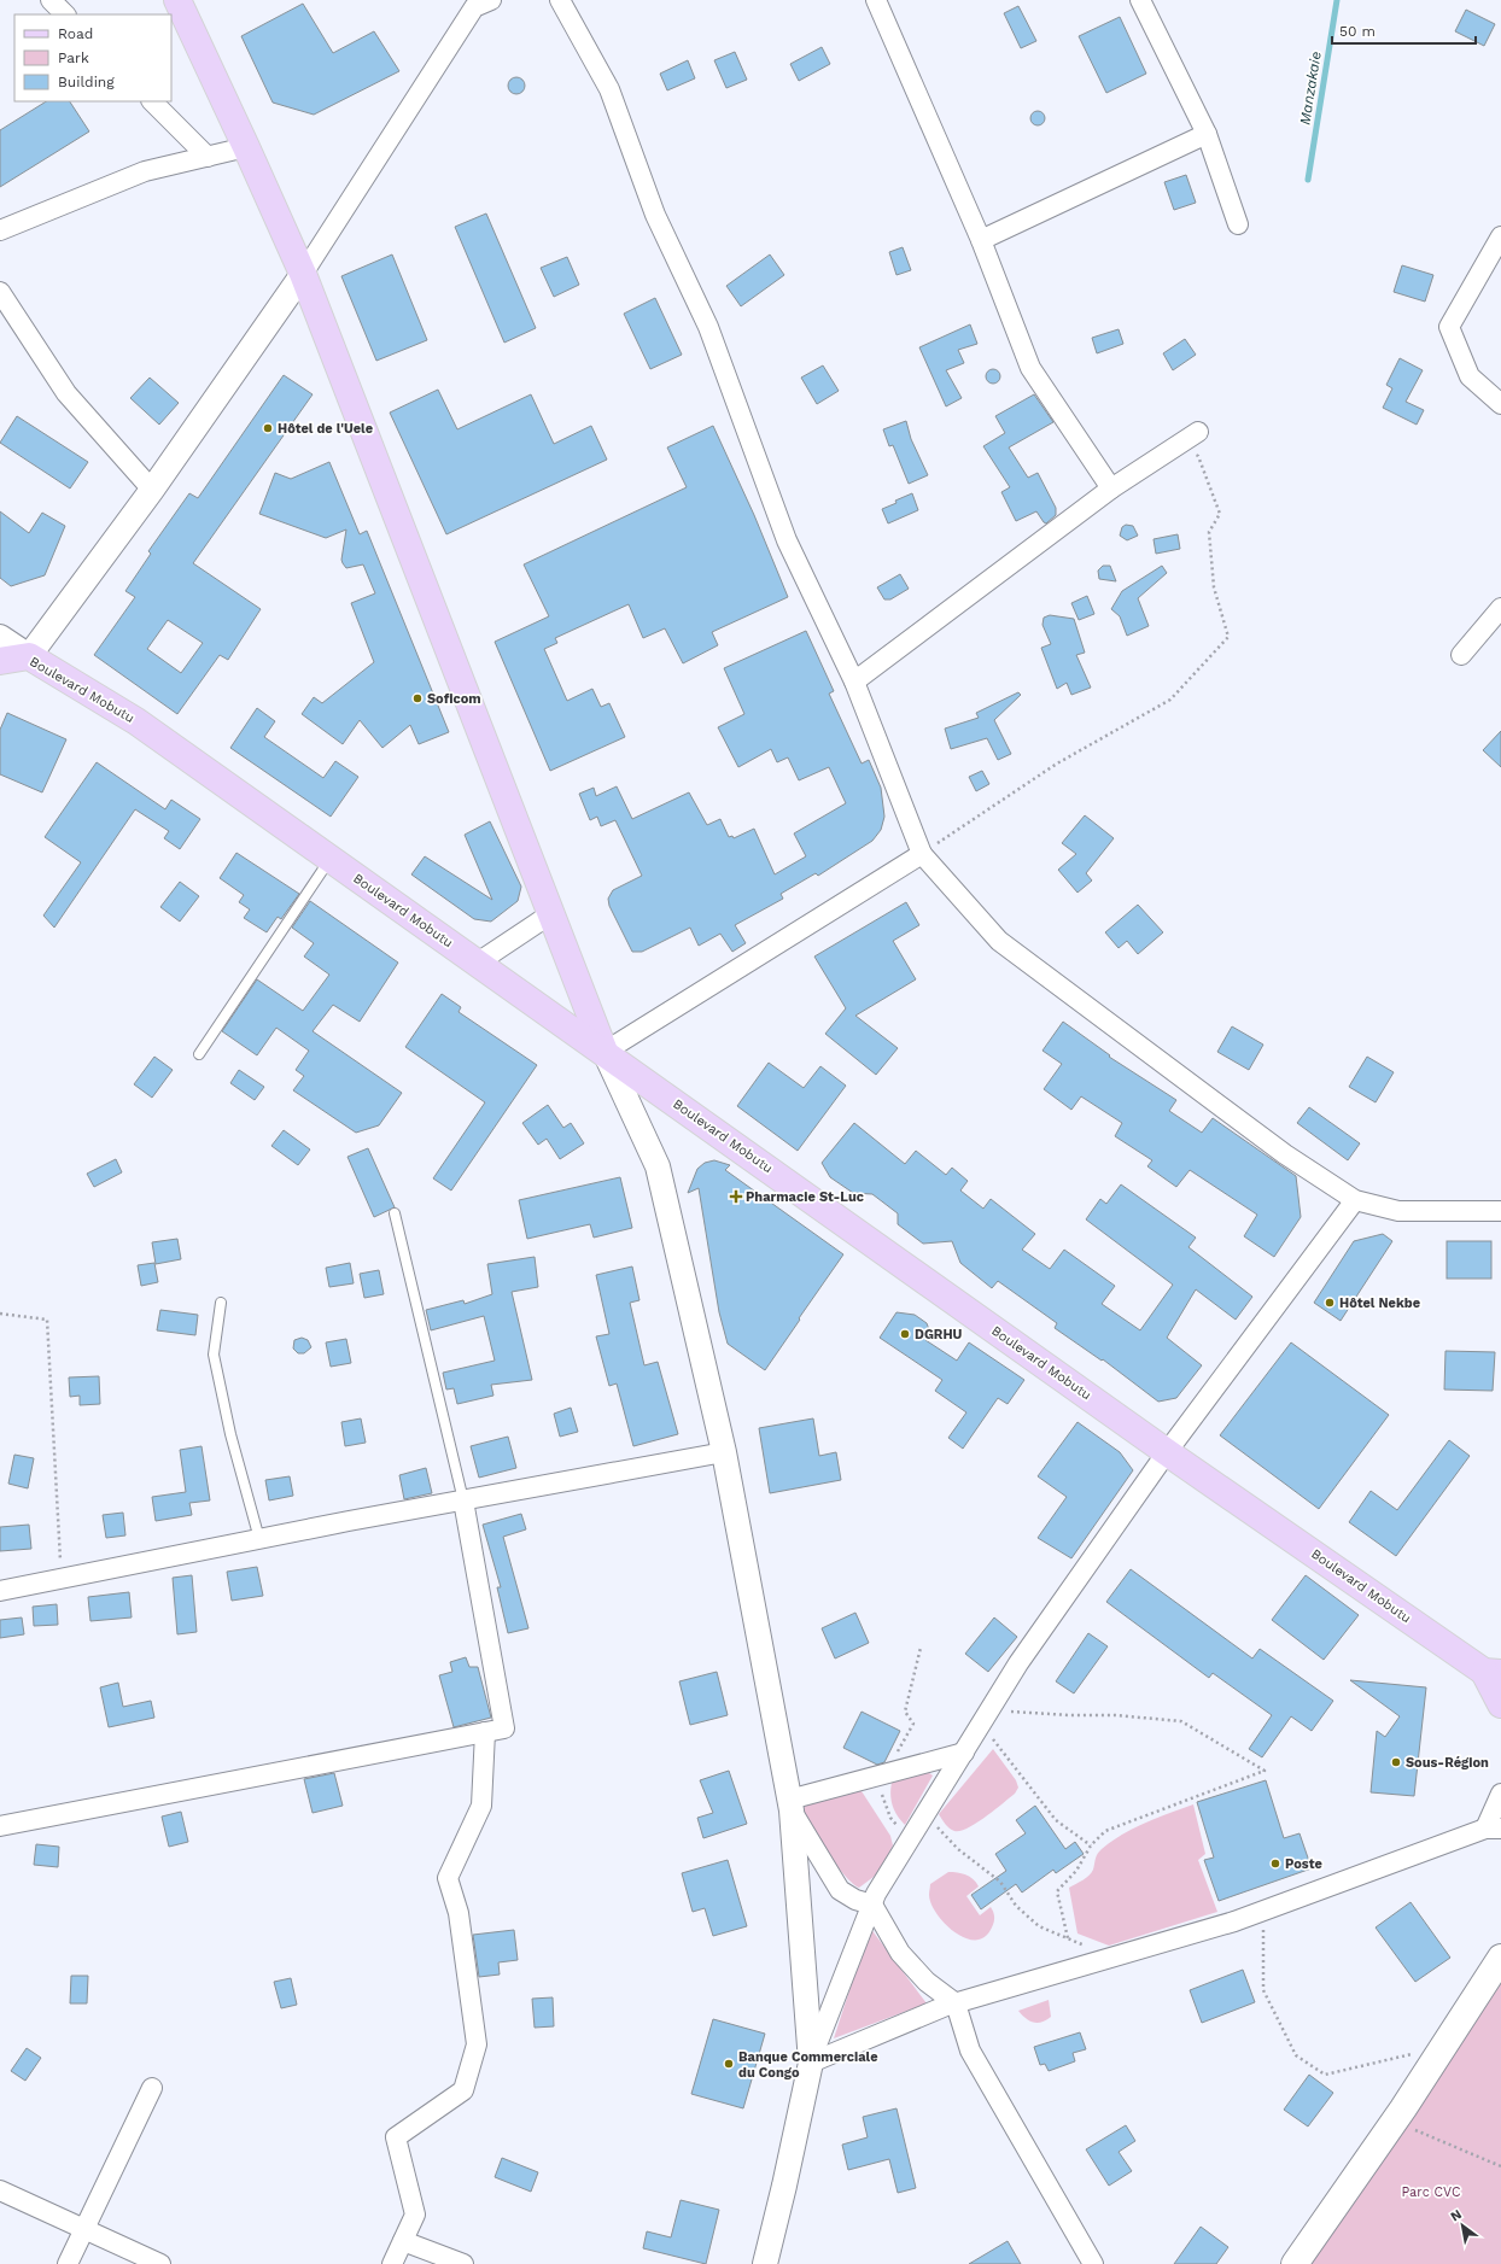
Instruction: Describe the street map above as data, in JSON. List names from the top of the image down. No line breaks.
{"streets":{"main road":["Boulevard Mobutu"]},"water":["Manzakaie"],"parks":["Parc CVC"],"places":{"other":["Hôtel de l'Uele","Soficom","Hôtel Nekbe","DGRHU","Sous-Région","Poste","Banque Commerciale du Congo"],"health":["Pharmacie St-Luc"]},"legend":["Road","Park","Building"],"scale_bar":"50 m","north":"top left"}
